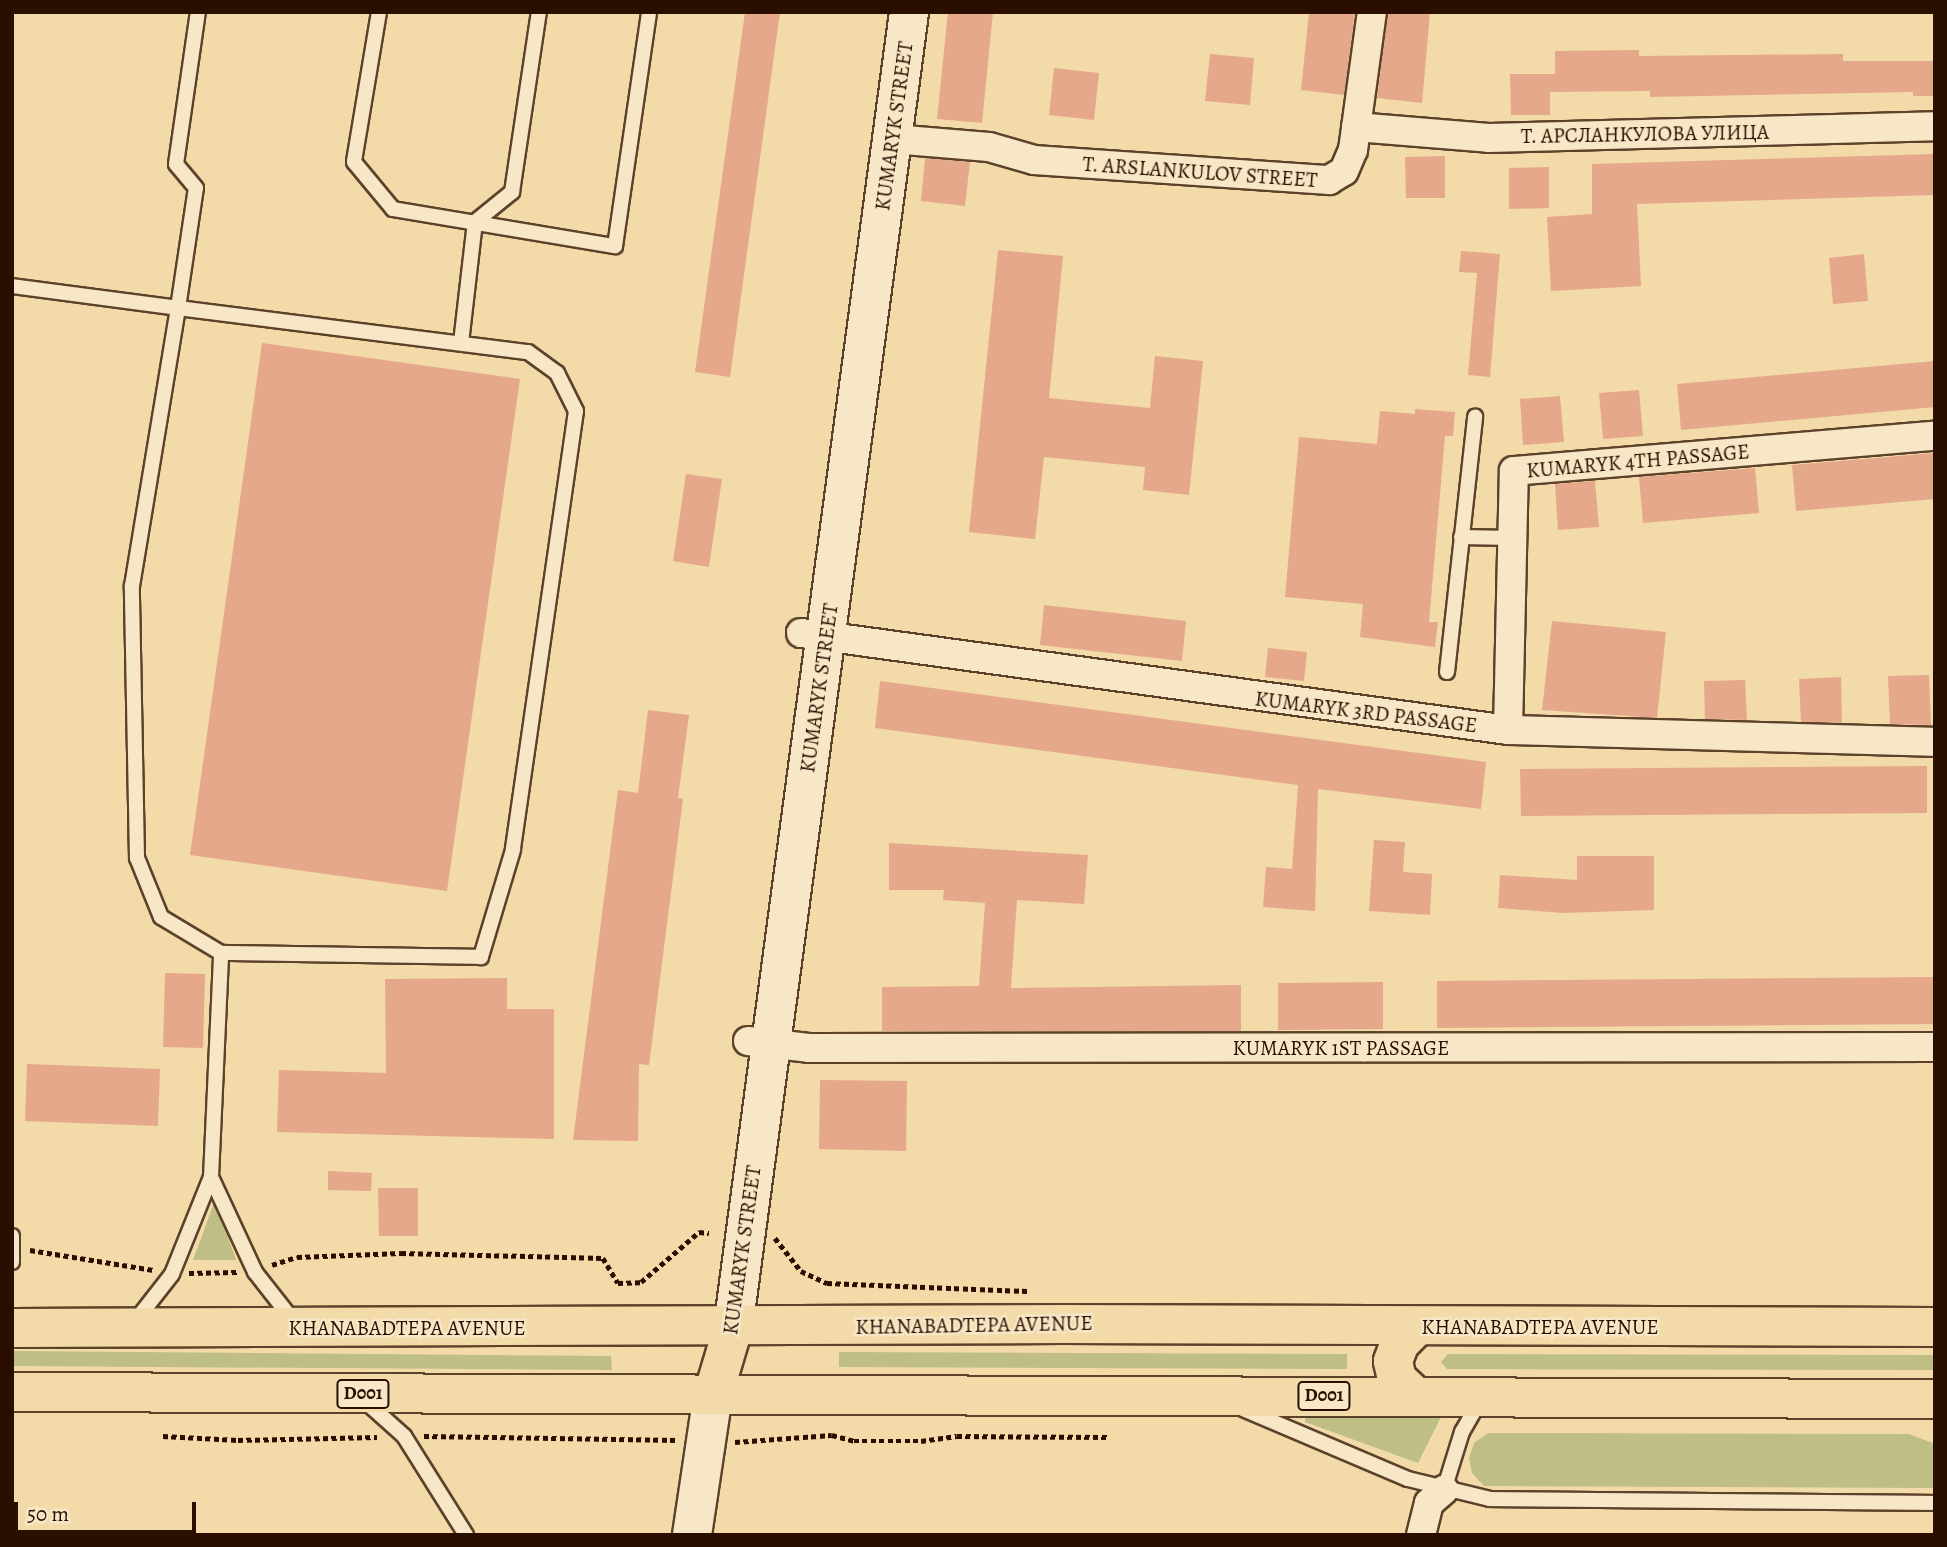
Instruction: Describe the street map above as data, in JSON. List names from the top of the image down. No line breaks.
{"streets":{"highway":["KUMARYK STREET","KHANABADTEPA AVENUE","D001"],"street":["Т. АРСЛАНКУЛОВА УЛИЦА","T. ARSLANKULOV STREET","KUMARYK 4TH PASSAGE","KUMARYK 3RD PASSAGE","KUMARYK 1ST PASSAGE"]},"crossings":[["KUMARYK STREET","T. ARSLANKULOV STREET"],["KUMARYK STREET","KUMARYK 3RD PASSAGE"],["KUMARYK STREET","KUMARYK 1ST PASSAGE"],["KUMARYK STREET","KHANABADTEPA AVENUE"],["KUMARYK STREET","D001"],["Т. АРСЛАНКУЛОВА УЛИЦА","T. ARSLANKULOV STREET"],["KUMARYK 4TH PASSAGE","KUMARYK 3RD PASSAGE"]],"scale_bar":"50 m"}
